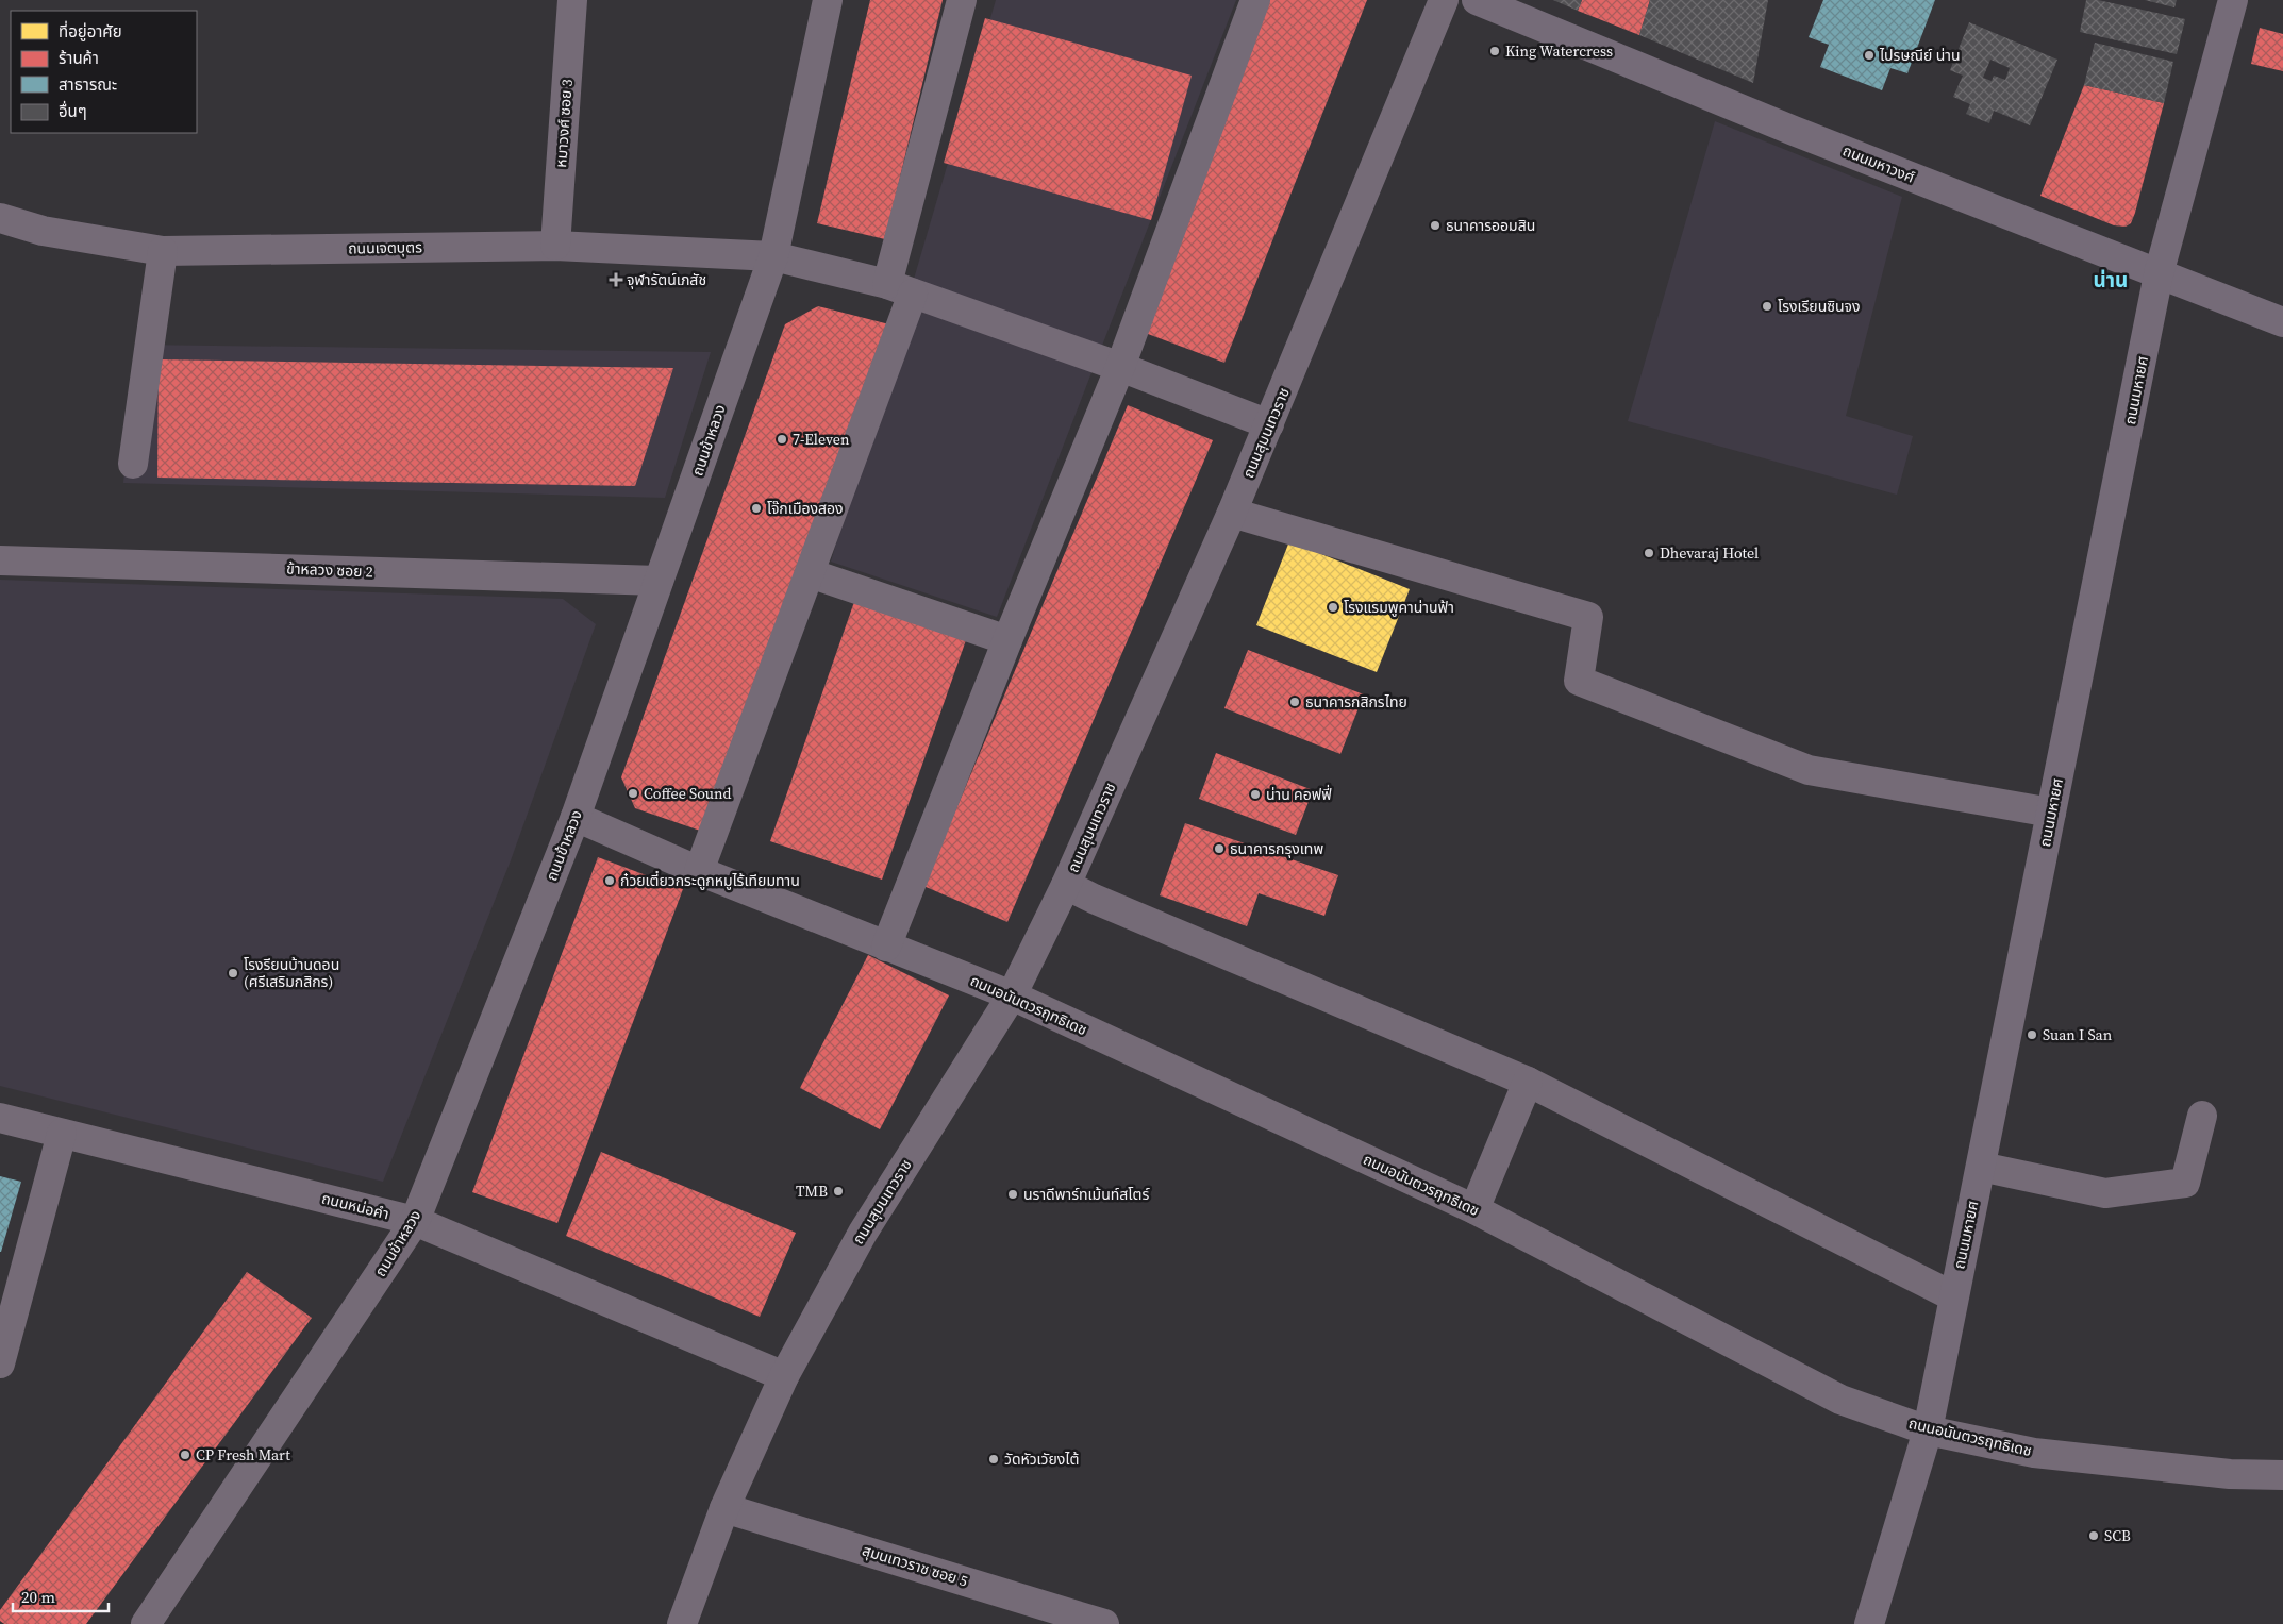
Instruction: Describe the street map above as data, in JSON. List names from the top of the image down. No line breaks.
{"streets":{"main road":["ถนนมหาวงศ์","ถนนมหายศ"],"street":["หมาวงศ์ ซอย 3","ถนนเจตบุตร","ถนนสุมนเทวราช","ถนนข้าหลวง","ข้าหลวง ซอย 2","ถนนอนันตวรฤทธิเดช","ถนนหน่อคำ","สุมนเทวราช ซอย 5"]},"crossings":[["หมาวงศ์ ซอย 3","ถนนเจตบุตร"],["ถนนมหาวงศ์","ถนนมหายศ"],["ถนนเจตบุตร","ถนนสุมนเทวราช"],["ถนนเจตบุตร","ถนนข้าหลวง"],["ถนนมหายศ","ถนนอนันตวรฤทธิเดช"],["ถนนสุมนเทวราช","ถนนอนันตวรฤทธิเดช"],["ถนนสุมนเทวราช","ถนนหน่อคำ"],["ถนนสุมนเทวราช","สุมนเทวราช ซอย 5"],["ถนนข้าหลวง","ข้าหลวง ซอย 2"],["ถนนข้าหลวง","ถนนอนันตวรฤทธิเดช"],["ถนนข้าหลวง","ถนนหน่อคำ"]],"districts":["น่าน"],"places":{"other":["King Watercress","ไปรษณีย์ น่าน","ธนาคารออมสิน","โรงเรียนซินจง","7-Eleven","โจ๊กเมืองสอง","Dhevaraj Hotel","โรงแรมพูคาน่านฟ้า","ธนาคารกสิกรไทย","Coffee Sound","น่าน คอฟฟี่","ธนาคารกรุงเทพ","ก๋วยเตี๋ยวกระดูกหมูไร้เทียมทาน","โรงรียนบ้านดอน (ศรีเสริมกสิกร)","Suan I San","TMB","นราดีพาร์ทเม้นท์สโตร์","CP Fresh Mart","วัดหัวเวัยงไต้","SCB"],"health":["จุฬารัตน์เภสัช"]},"legend":["ที่อยู่อาศัย","ร้านค้า","สาธารณะ","อื่นๆ"],"scale_bar":"20 m"}
